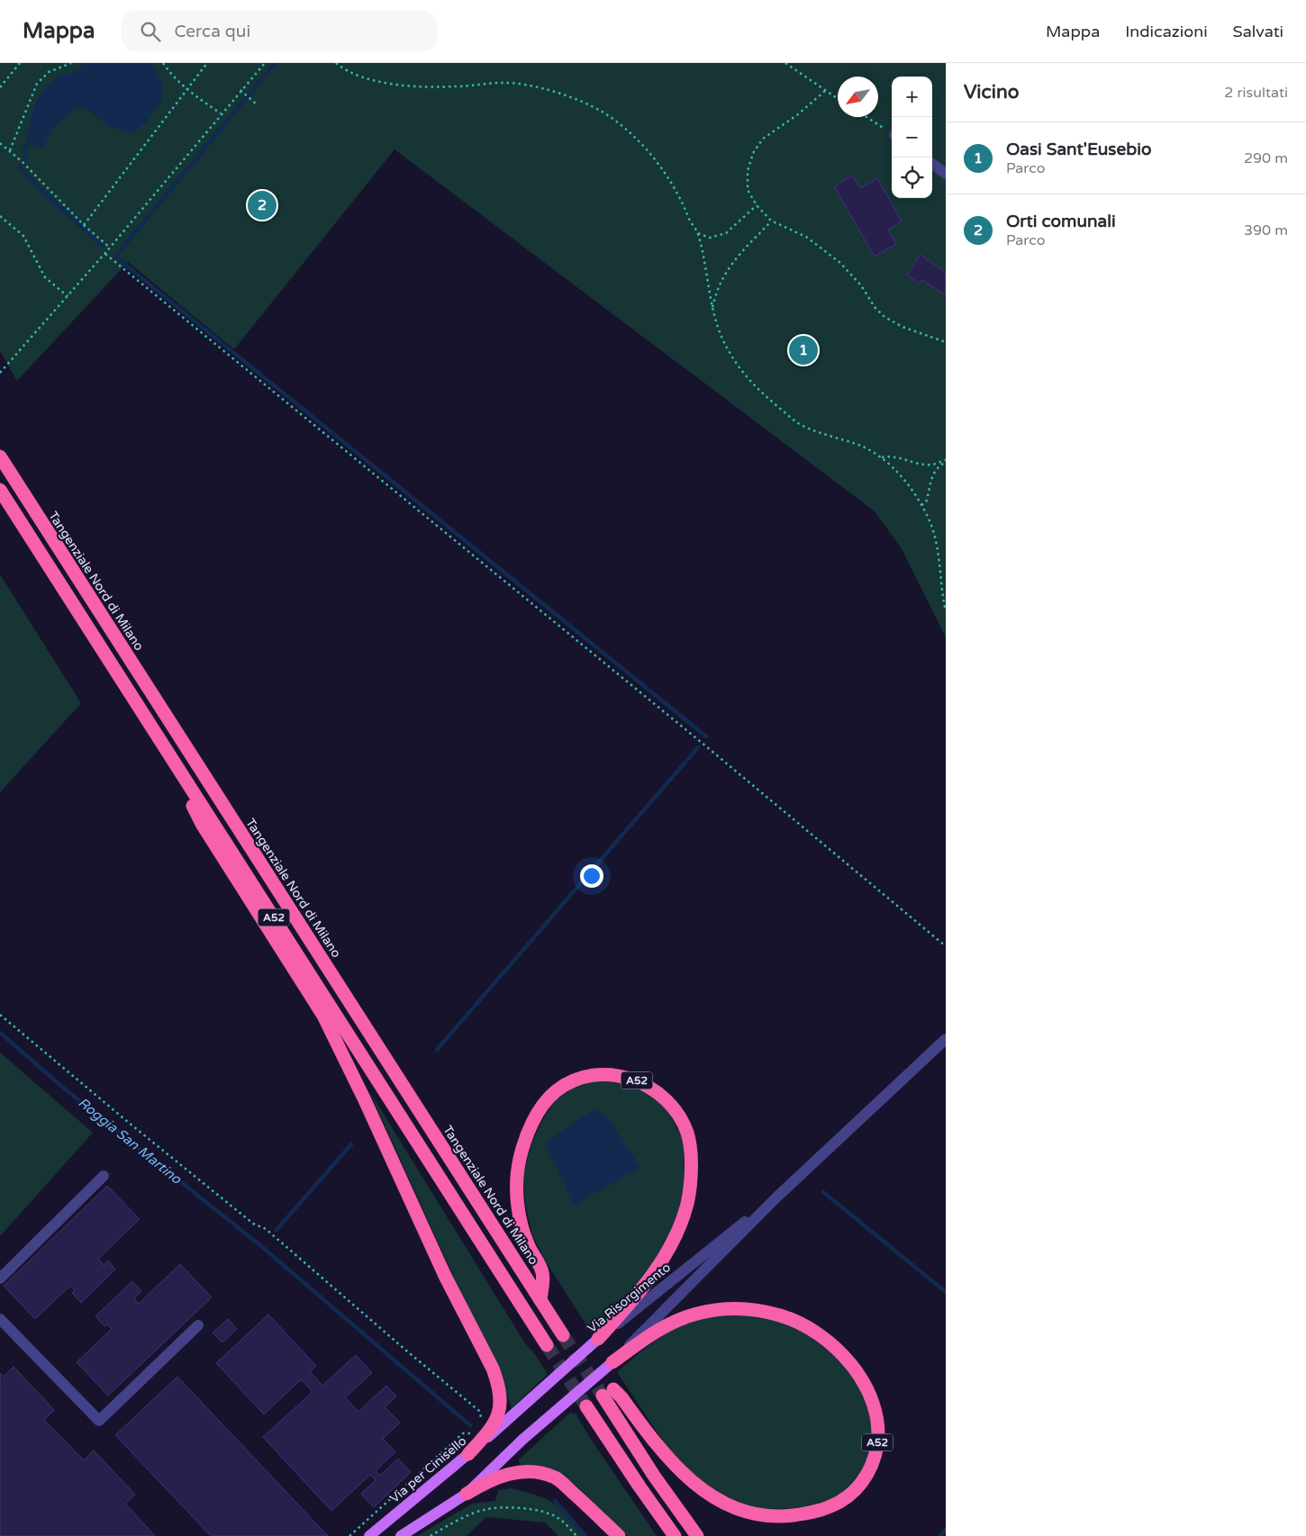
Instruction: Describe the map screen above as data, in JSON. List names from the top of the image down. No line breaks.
{"streets":{"highway":["Tangenziale Nord di Milano","A52"],"main road":["Via Risorgimento","Via per Cinisello"]},"crossings":[["Tangenziale Nord di Milano","A52"],["A52","Via Risorgimento"],["A52","Via per Cinisello"],["Via Risorgimento","Via per Cinisello"]],"water":["Roggia San Martino"],"north":"bottom left","page":{"header":"Mappa","search":"Cerca qui","nav":["Mappa","Indicazioni","Salvati"],"heading":["Vicino","2 risultati"],"map_buttons":["+","−"],"list":[{"mark":"1","name":"Oasi Sant'Eusebio","note":"Parco","value":"290 m"},{"mark":"2","name":"Orti comunali","note":"Parco","value":"390 m"}],"pins":["2","1"]}}
